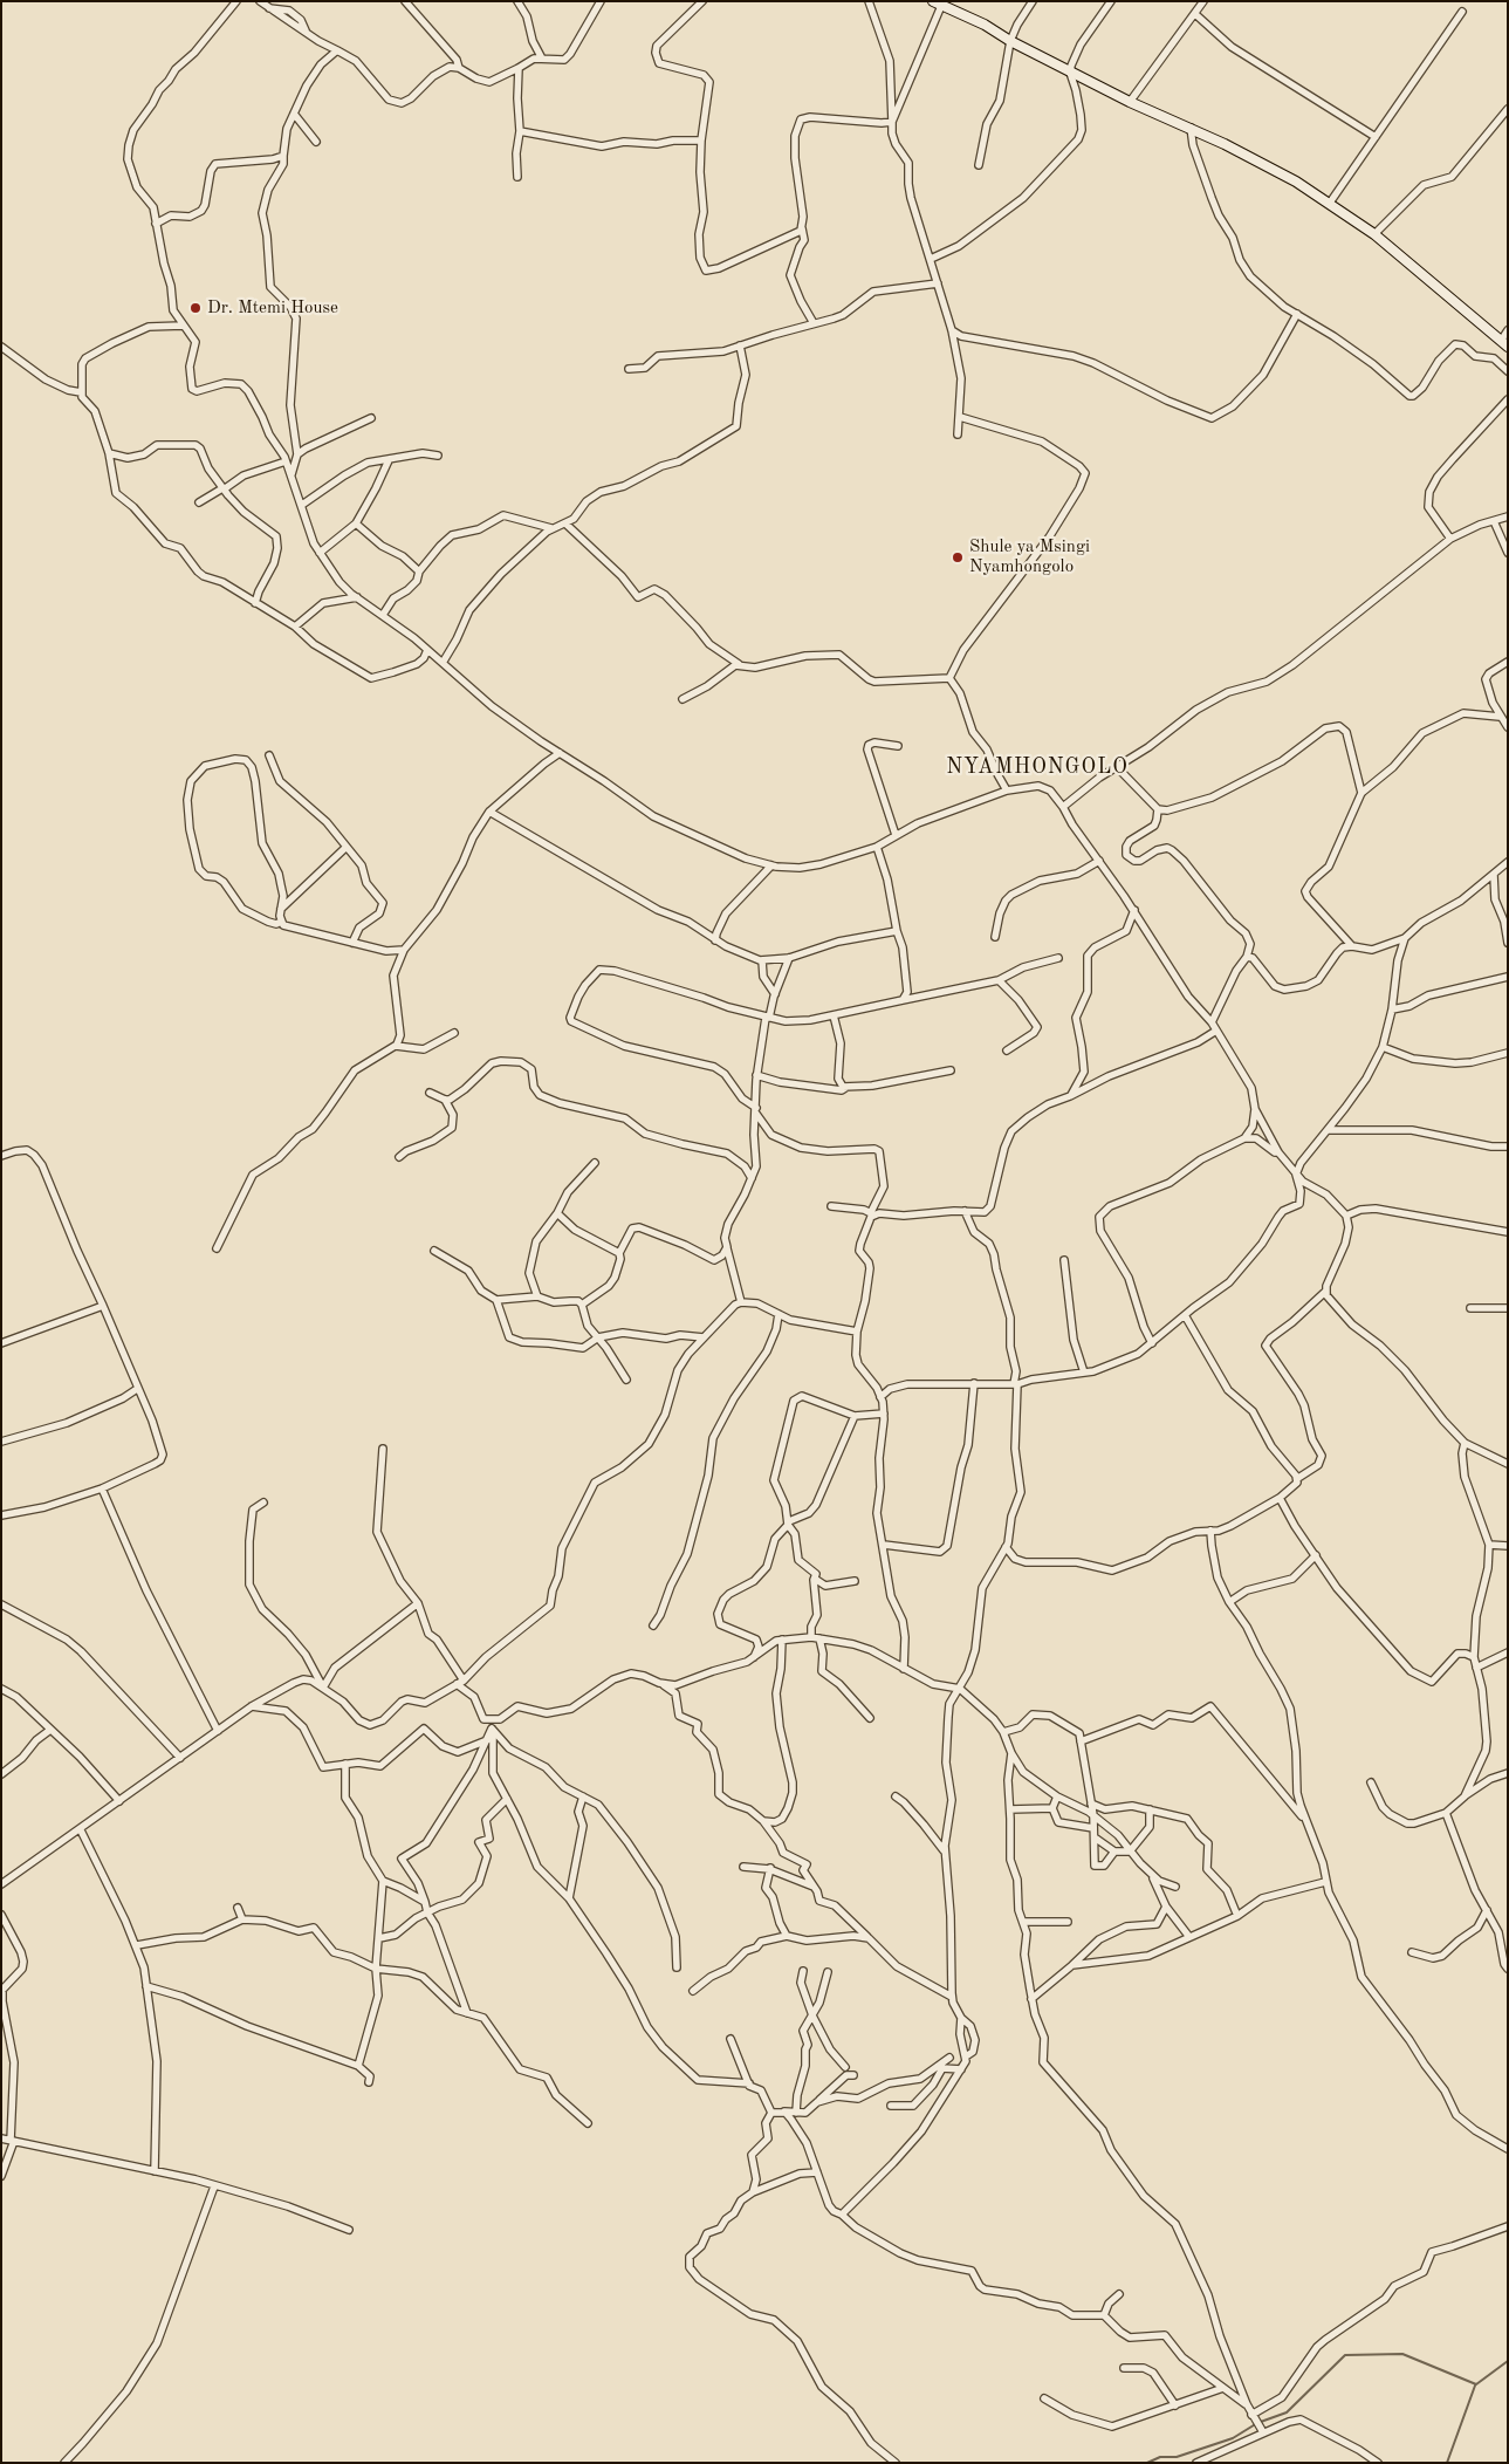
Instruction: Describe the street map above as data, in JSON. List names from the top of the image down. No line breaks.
{"districts":["NYAMHONGOLO"],"places":["Dr. Mtemi House","Shule ya Msingi Nyamhongolo"]}
